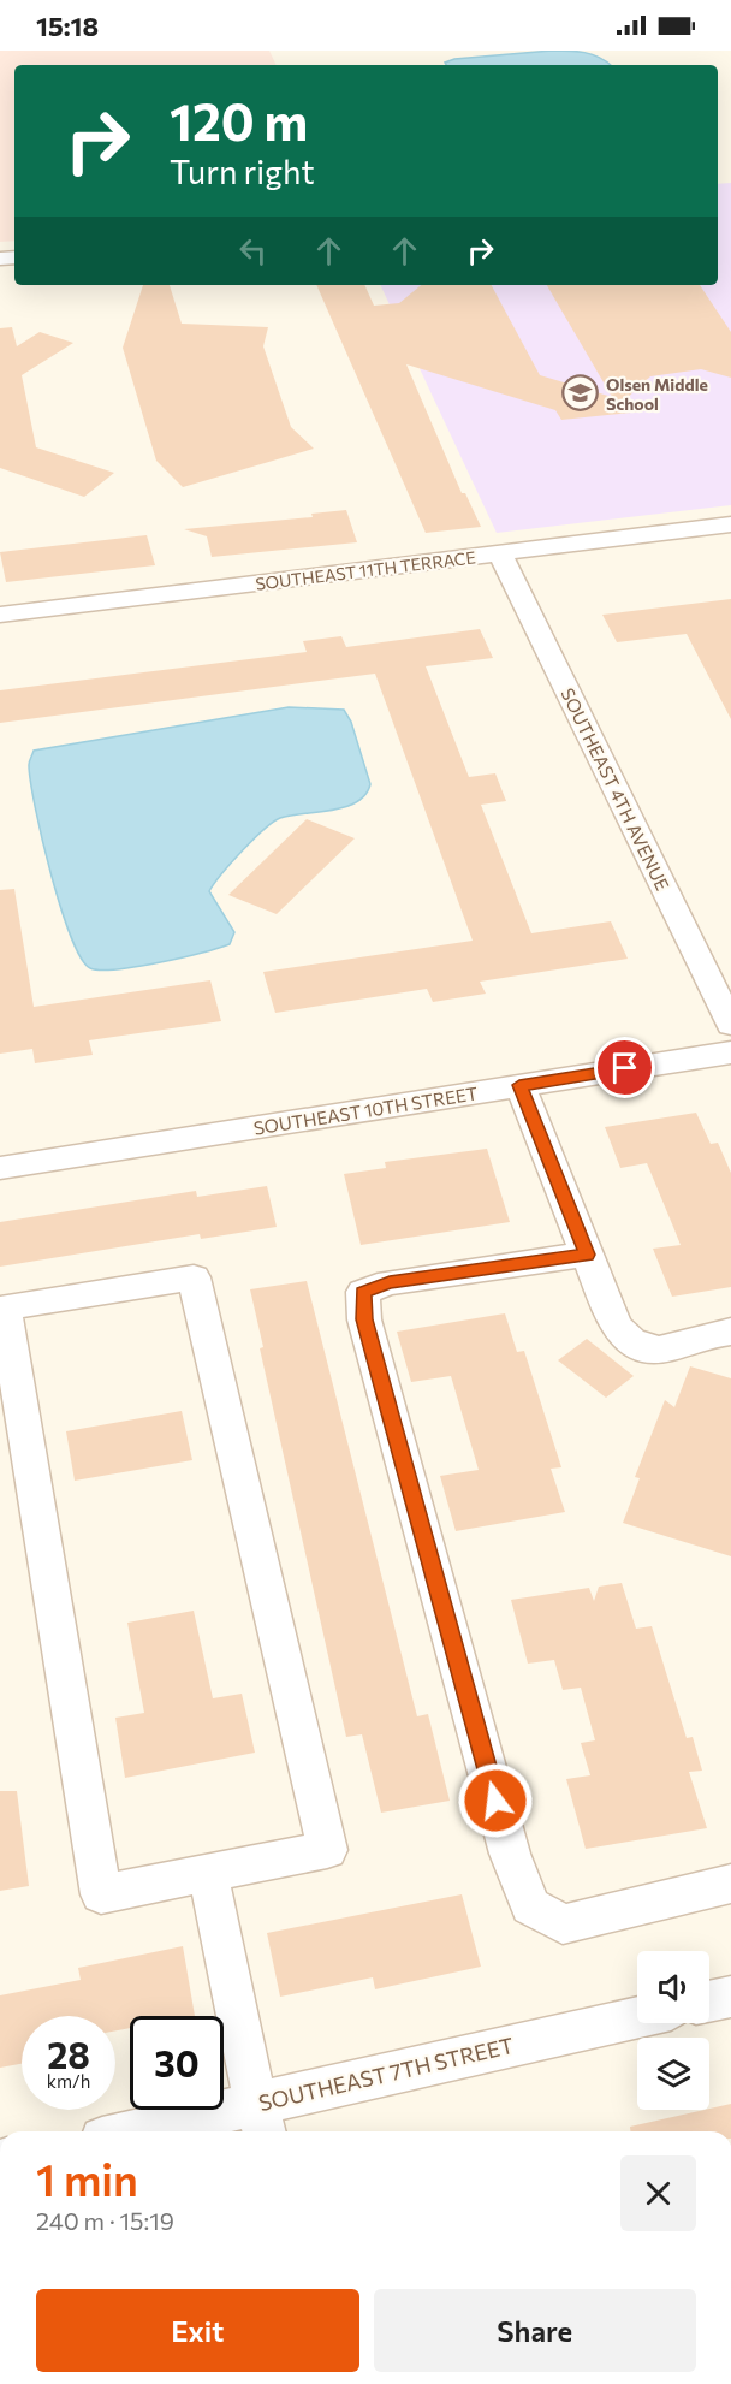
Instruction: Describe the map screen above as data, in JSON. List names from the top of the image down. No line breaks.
{"streets":{"street":["SOUTHEAST 11TH TERRACE","SOUTHEAST 4TH AVENUE","SOUTHEAST 10TH STREET","SOUTHEAST 7TH STREET"]},"crossings":[["SOUTHEAST 11TH TERRACE","SOUTHEAST 4TH AVENUE"]],"places":{"school or university":["Olsen Middle School"]},"page":{"status":"15:18","turn":["120 m","Turn right"],"speed":"28 km/h","limit":"30","heading":["1 min","240 m · 15:19"],"buttons":["Exit","Share"]}}
